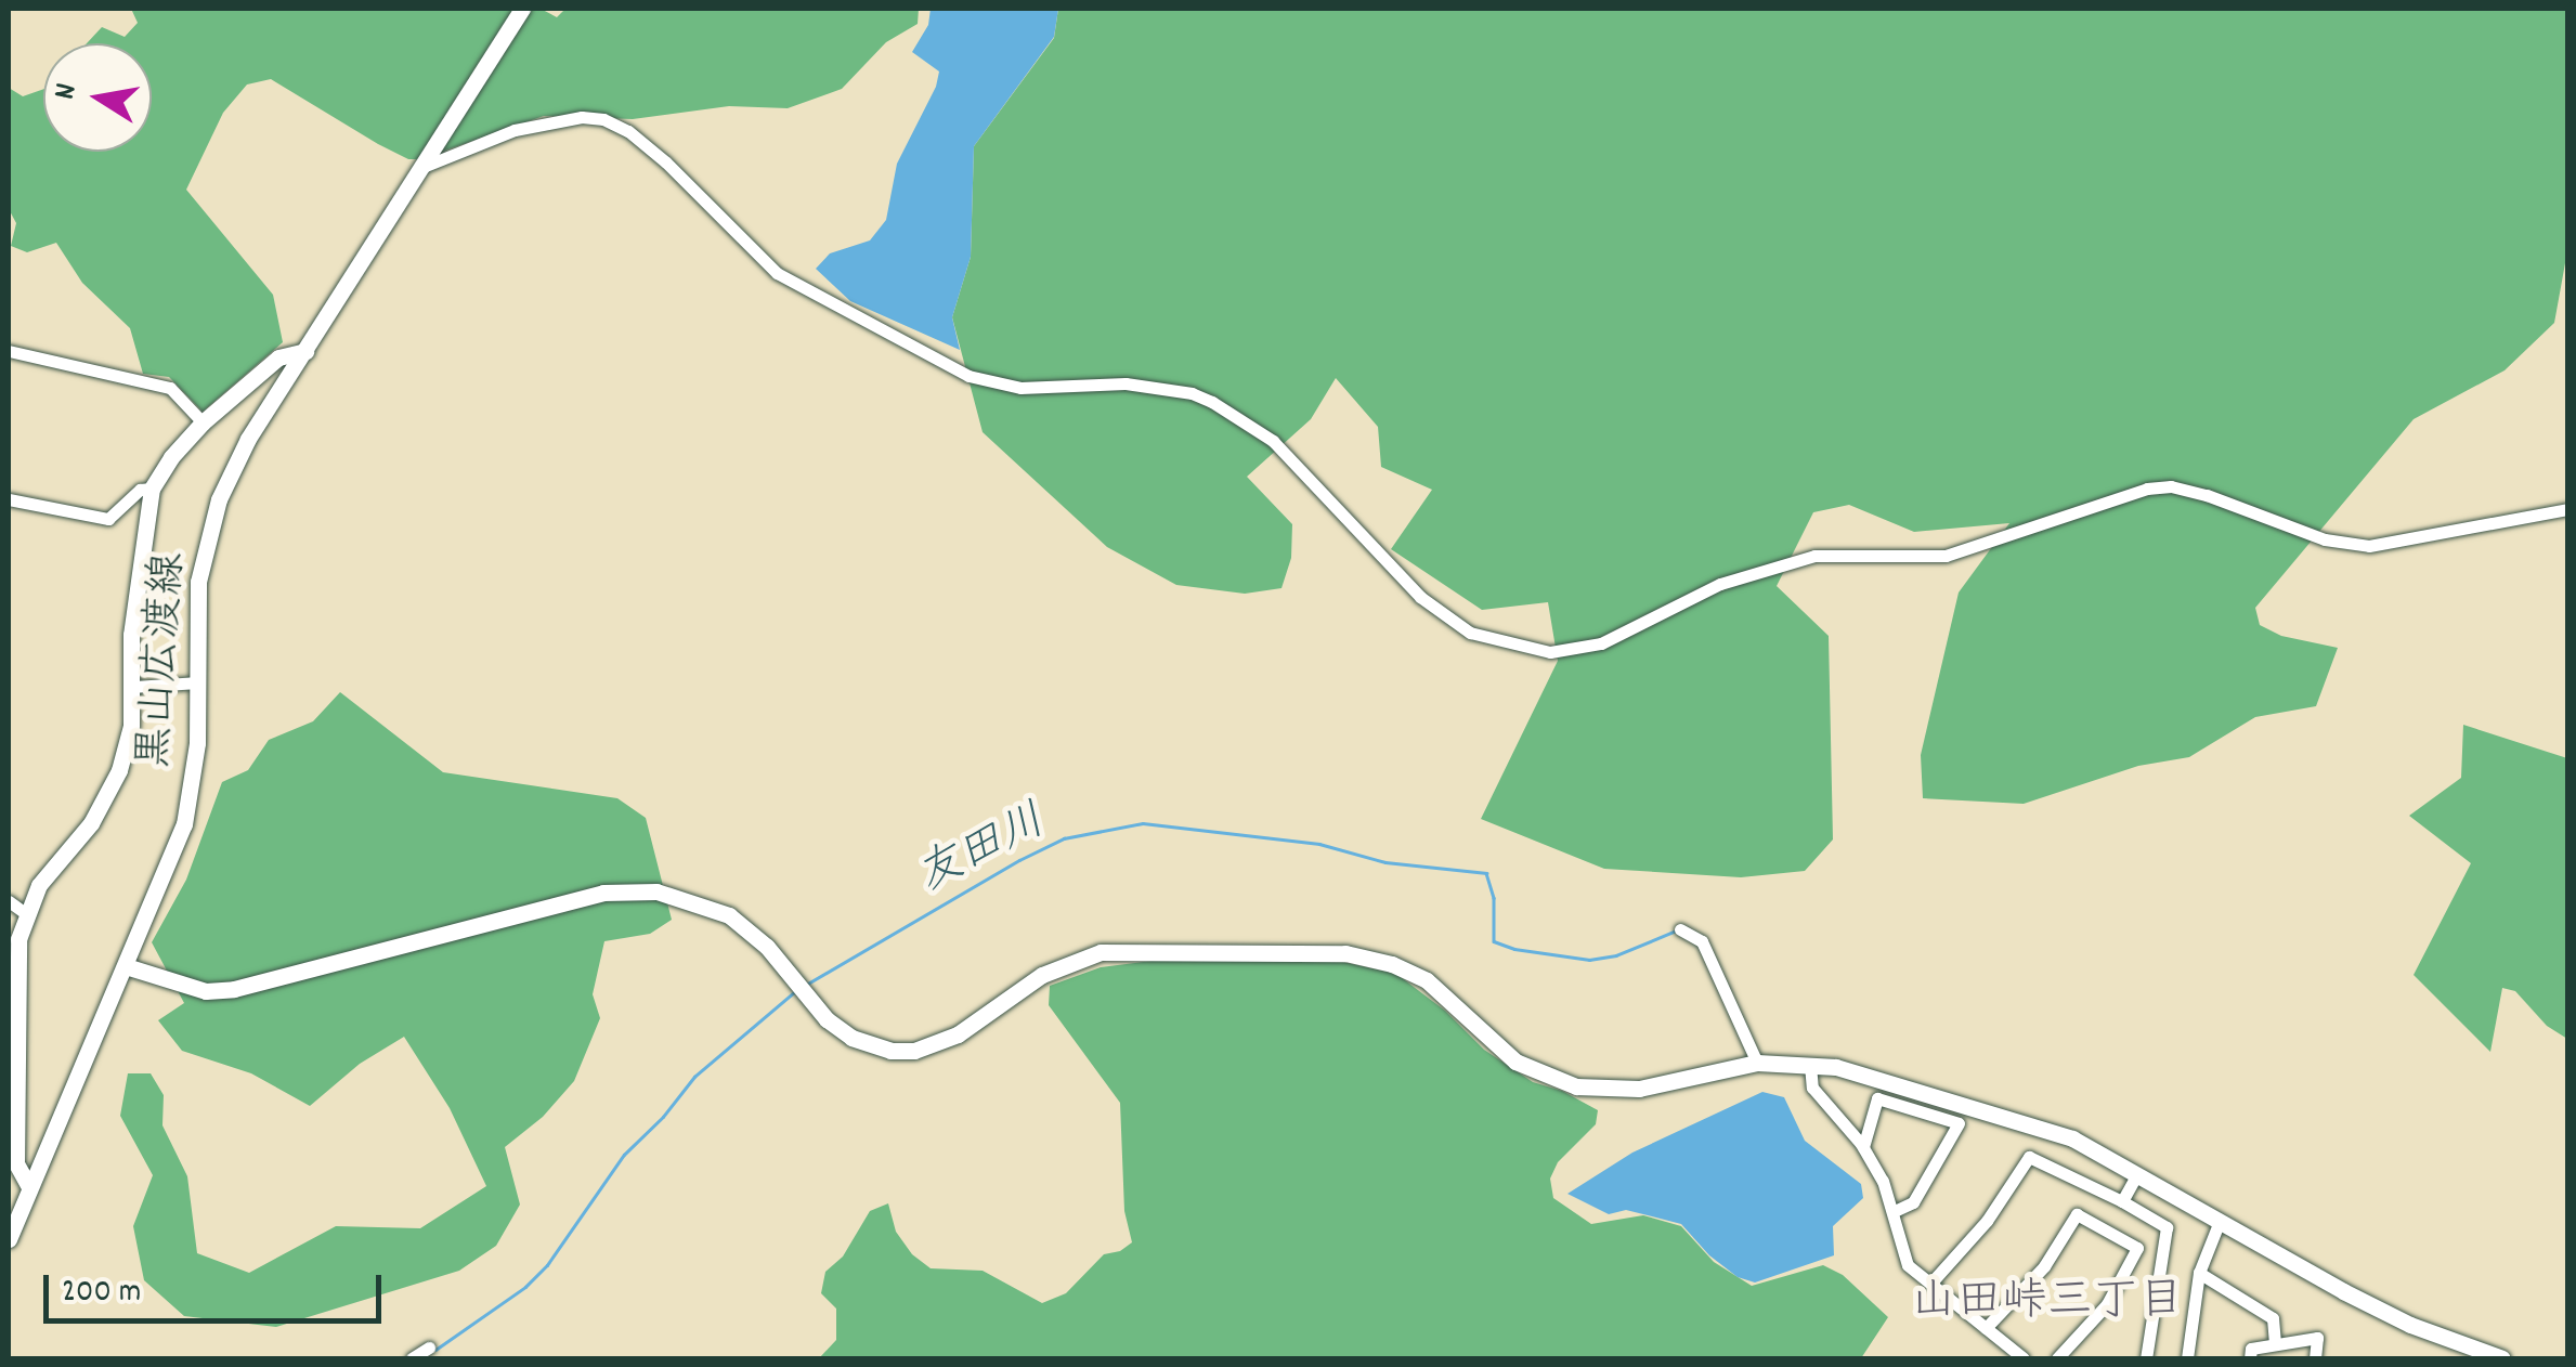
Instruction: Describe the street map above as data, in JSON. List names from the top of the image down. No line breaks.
{"streets":{"street":["黒山広渡線"]},"districts":["山田峠三丁目"],"water":["友田川"],"scale_bar":"200 m","north":"left"}
